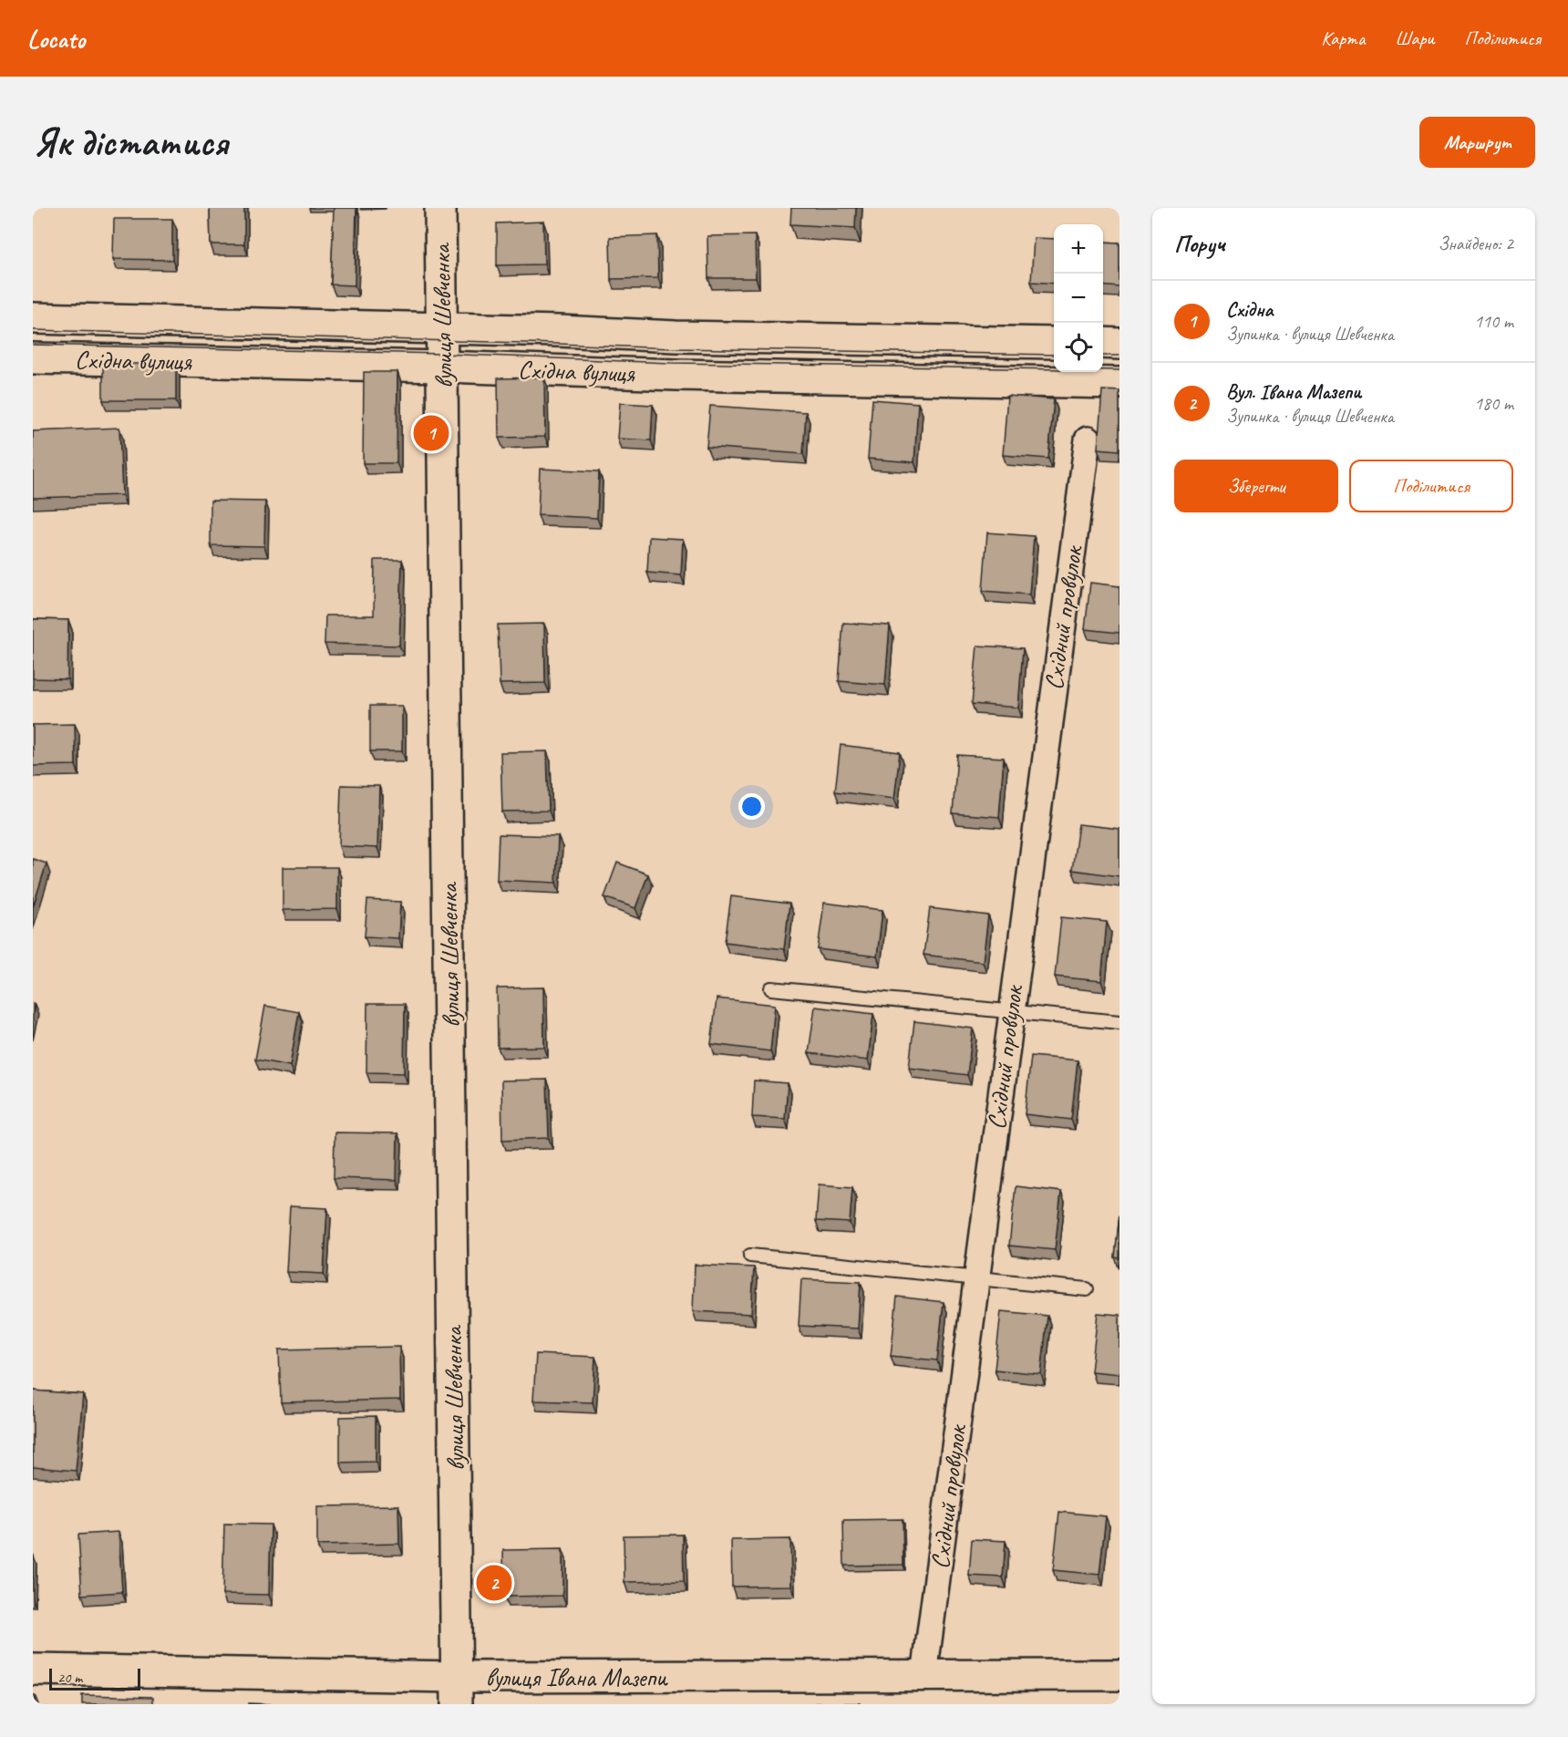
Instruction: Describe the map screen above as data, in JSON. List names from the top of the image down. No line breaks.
{"streets":{"street":["вулиця Шевченка","Східна вулиця","Східний провулок","вулиця Івана Мазепи"]},"crossings":[["вулиця Шевченка","Східна вулиця"],["вулиця Шевченка","вулиця Івана Мазепи"],["Східний провулок","вулиця Івана Мазепи"]],"scale_bar":"20 m","page":{"header":"Locato","nav":["Карта","Шари","Поділитися"],"buttons":["Маршрут",["Зберегти","Поділитися"]],"title":"Як дістатися","heading":["Поруч","Знайдено: 2"],"map_buttons":["+","−"],"list":[{"mark":"1","name":"Східна","note":"Зупинка · вулиця Шевченка","value":"110 m"},{"mark":"2","name":"Вул. Івана Мазепи","note":"Зупинка · вулиця Шевченка","value":"180 m"}],"pins":["1","2"],"scale":"20 m"}}
